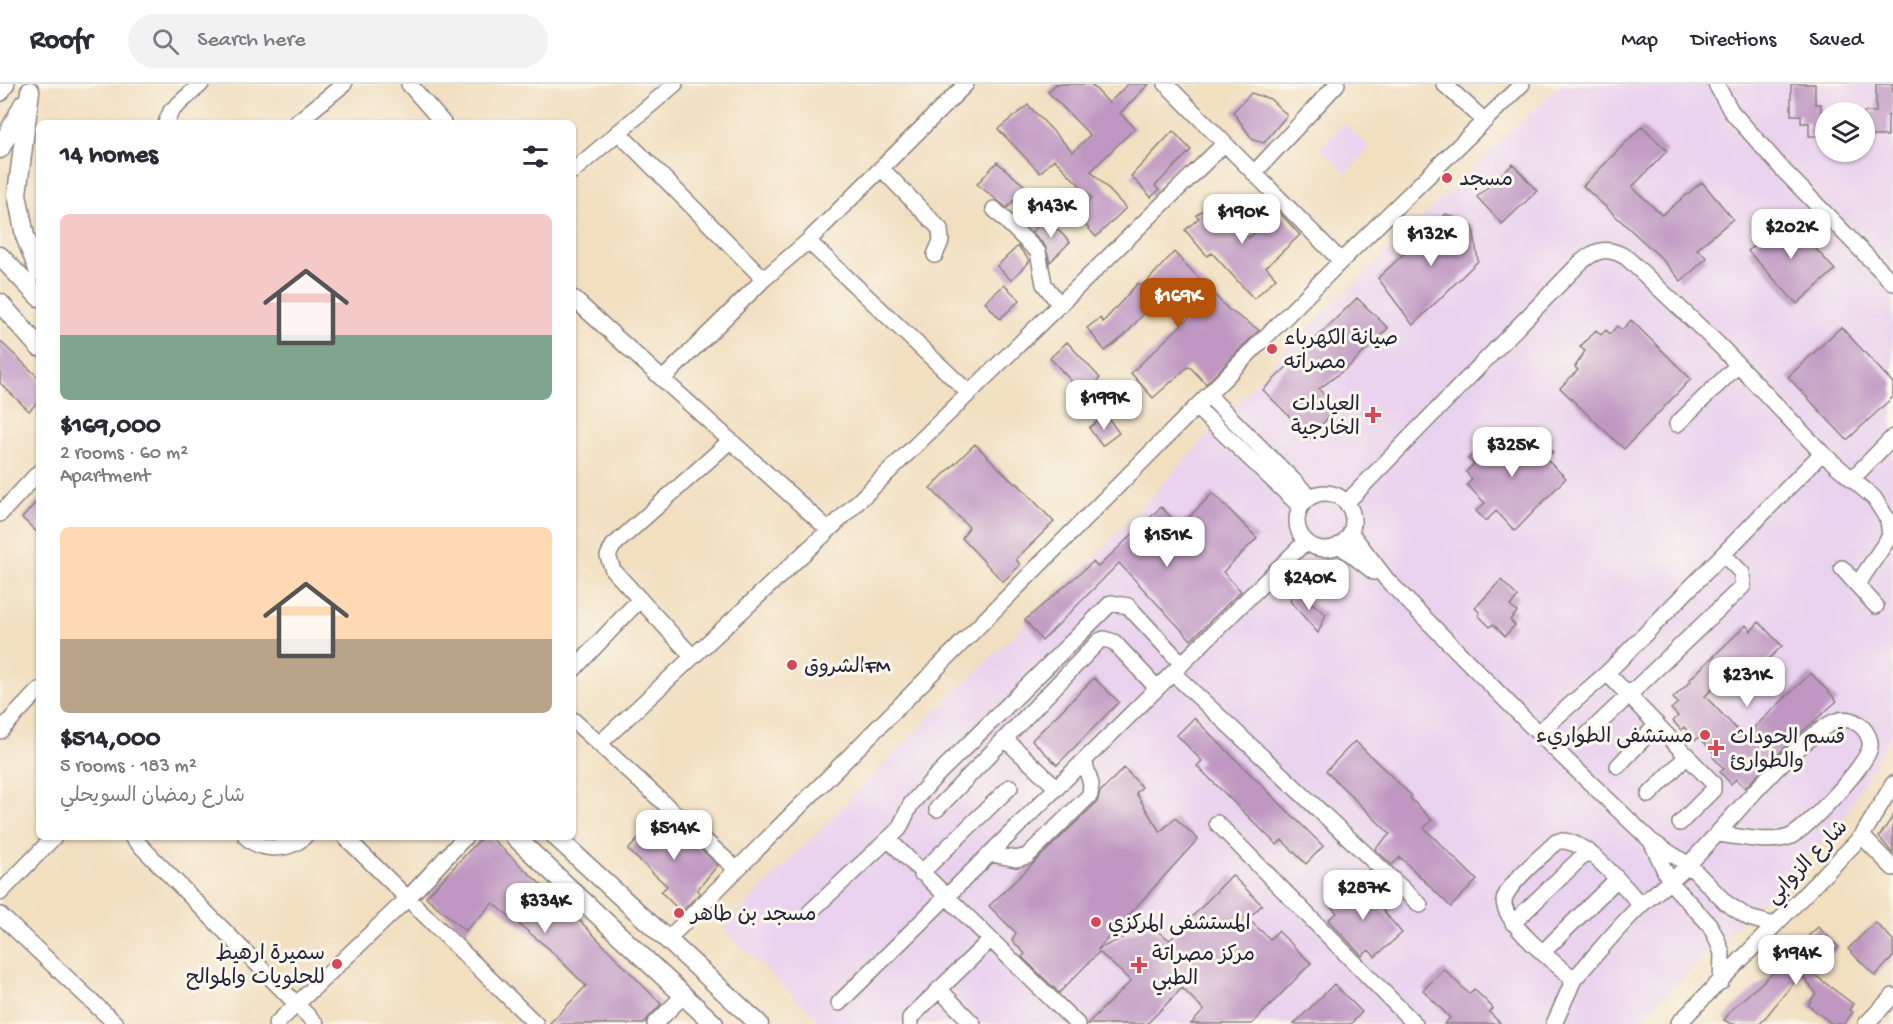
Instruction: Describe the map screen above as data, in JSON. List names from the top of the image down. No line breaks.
{"streets":{"street":["شارع الزوابي"]},"places":{"other":["مسجد","صيانة الكهرباء مصراته","الشروقFM","مستشفى الطواريء","مسجد بن طاهر","المستشفى المركزي","سميرة ارهيط للحلويات والموالح"],"health":["العيادات الخارجية","قسم الحوداث والطوارئ","مركز مصراتة الطبي"]},"page":{"header":"Roofr","search":"Search here","nav":["Map","Directions","Saved"],"heading":"14 homes","price":["$143K","$190K","$202K","$132K","$169K","$199K","$325K","$151K","$240K","$231K","$514K","$287K","$334K","$194K"],"list":[{"name":"$169,000","note":"2 rooms · 60 m² · Apartment"},{"name":"$514,000","note":"5 rooms · 183 m² · شارع رمضان السويحلي"}]}}
